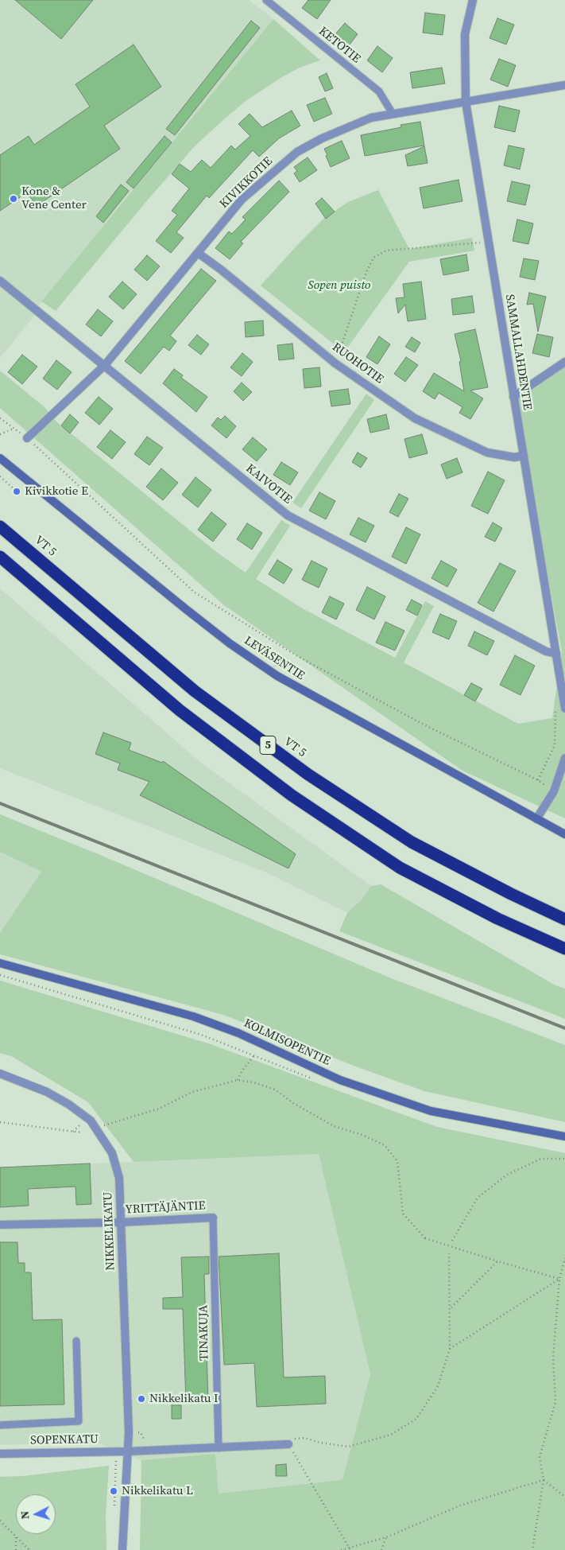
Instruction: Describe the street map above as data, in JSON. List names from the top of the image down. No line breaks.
{"streets":{"highway":["VT 5","5"],"main road":["LEVÄSENTIE","KOLMISOPENTIE"],"street":["KIVIKKOTIE","SAMMALLAHDENTIE","RUOHOTIE","KAIVOTIE","YRITTÄJÄNTIE","NIKKELIKATU","SOPENKATU"],"lane":["KETOTIE","TINAKUJA"]},"crossings":[["KETOTIE","KIVIKKOTIE"],["KIVIKKOTIE","SAMMALLAHDENTIE"],["KIVIKKOTIE","RUOHOTIE"],["KIVIKKOTIE","KAIVOTIE"],["SAMMALLAHDENTIE","RUOHOTIE"],["SAMMALLAHDENTIE","KAIVOTIE"],["YRITTÄJÄNTIE","NIKKELIKATU"],["YRITTÄJÄNTIE","TINAKUJA"],["NIKKELIKATU","SOPENKATU"],["TINAKUJA","SOPENKATU"]],"parks":["Sopen puisto"],"places":["Kone & Vene Center","Kivikkotie E","Nikkelikatu I","Nikkelikatu L"],"north":"left"}
